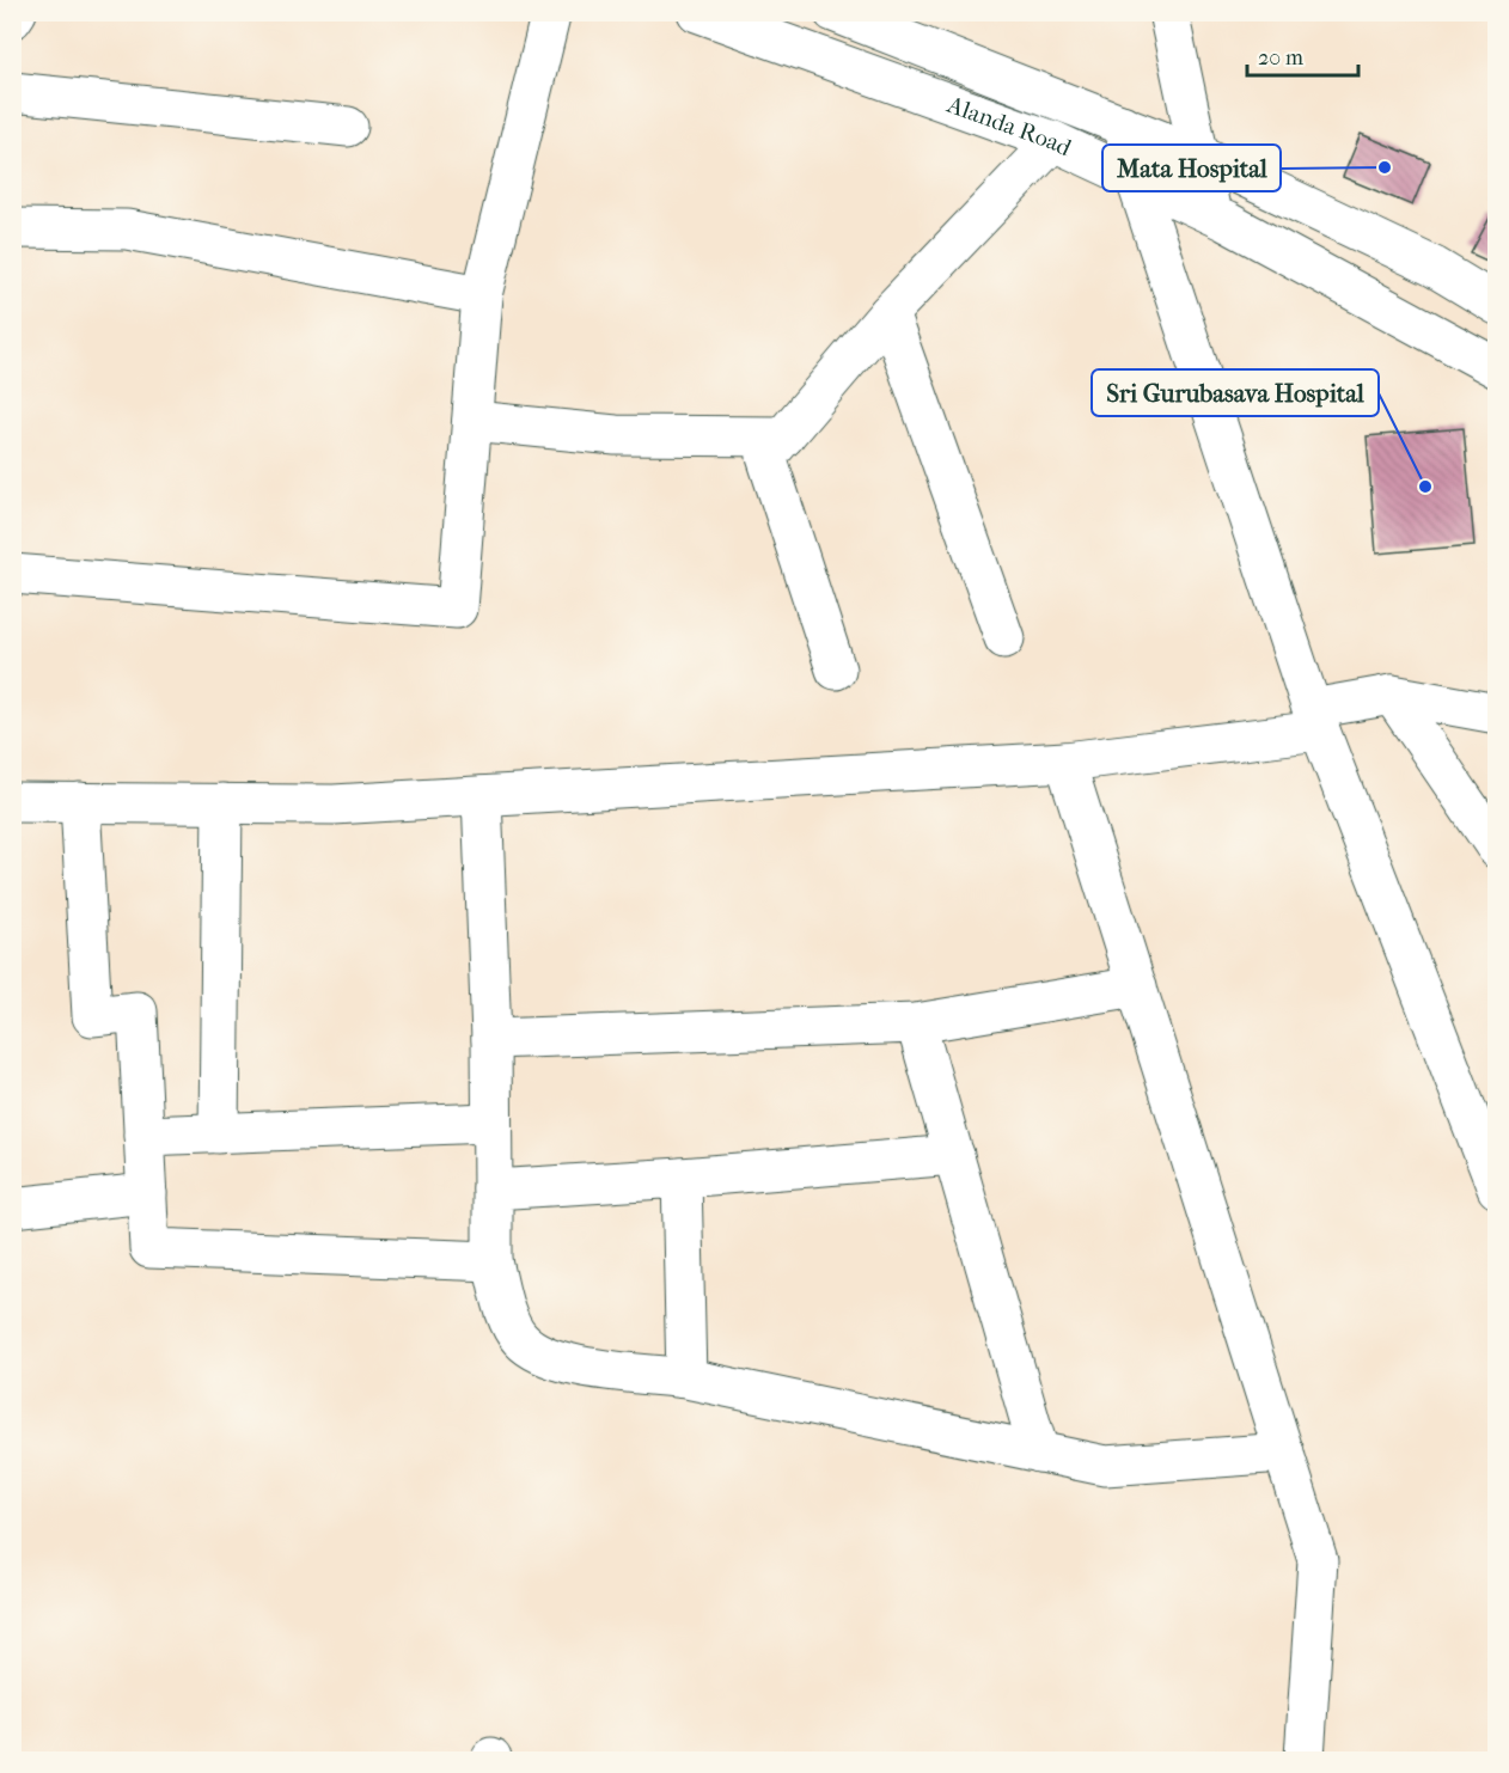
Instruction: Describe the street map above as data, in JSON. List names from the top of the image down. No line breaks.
{"streets":{"street":["Alanda Road"]},"places":["Mata Hospital","Sri Gurubasava Hospital"],"scale_bar":"20 m"}
